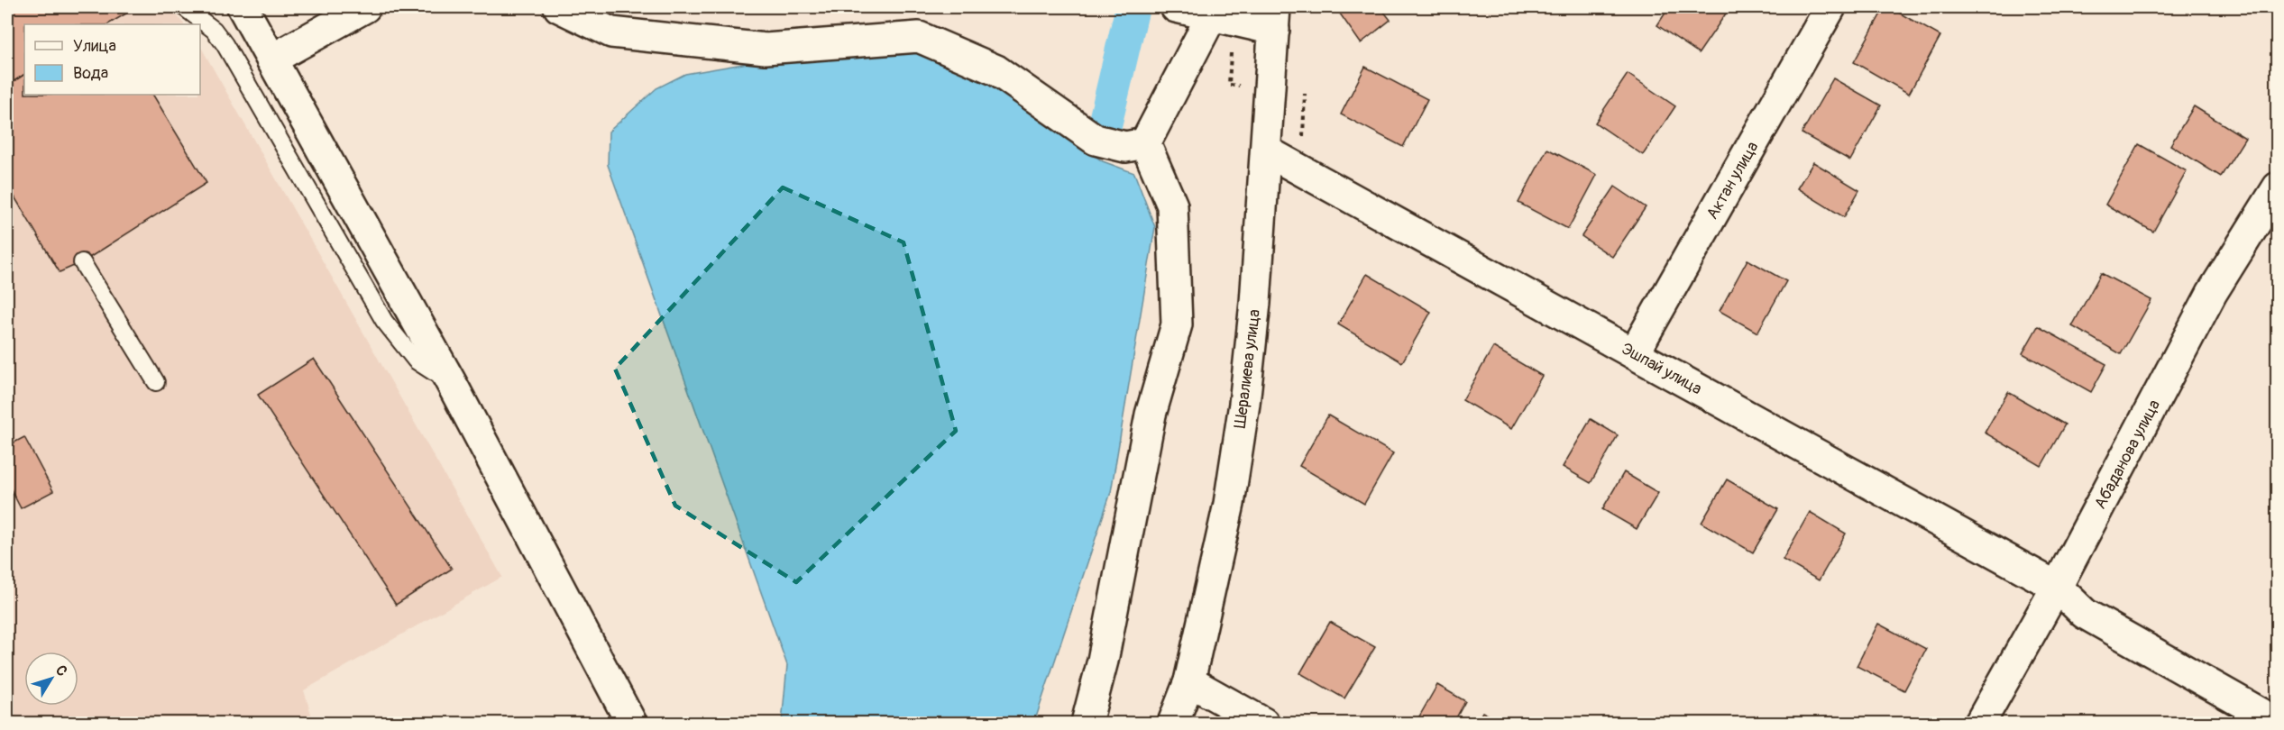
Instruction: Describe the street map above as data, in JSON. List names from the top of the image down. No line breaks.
{"streets":{"street":["Актан улица","Шералиева улица","Эшпай улица","Абаданова улица"]},"crossings":[["Актан улица","Эшпай улица"],["Шералиева улица","Эшпай улица"],["Эшпай улица","Абаданова улица"]],"legend":["Улица","Вода"],"north":"top right"}
